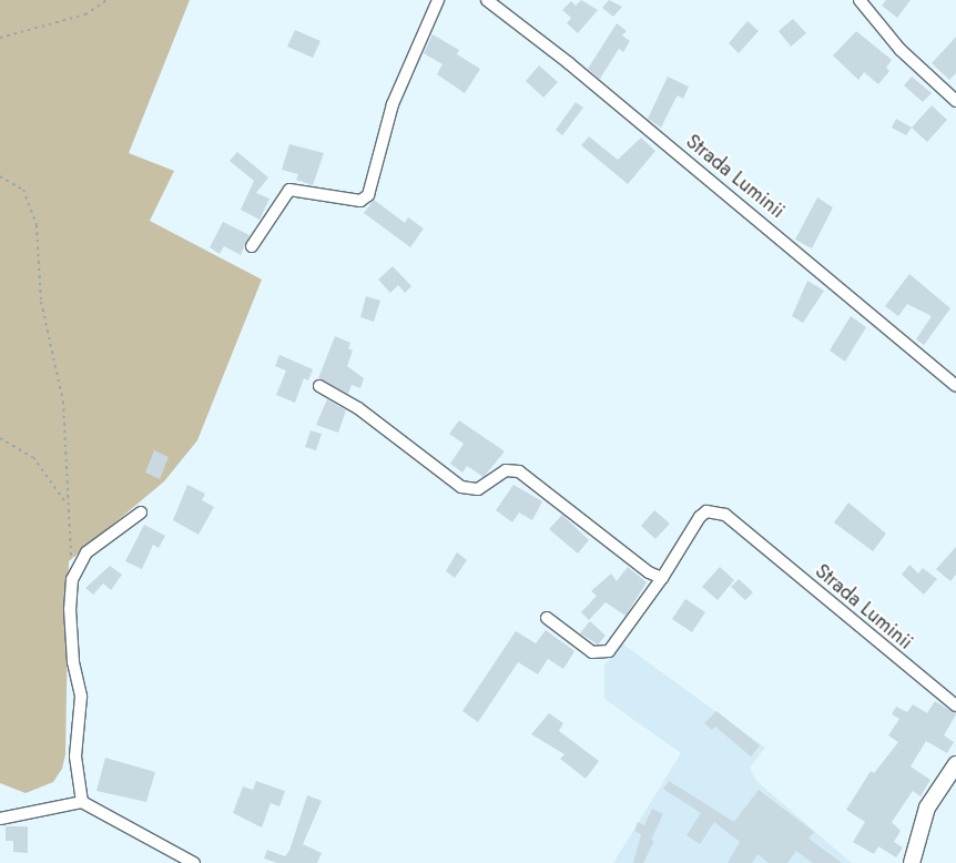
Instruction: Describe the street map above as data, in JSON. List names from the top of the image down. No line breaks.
{"streets":{"street":["Strada Luminii"]}}
